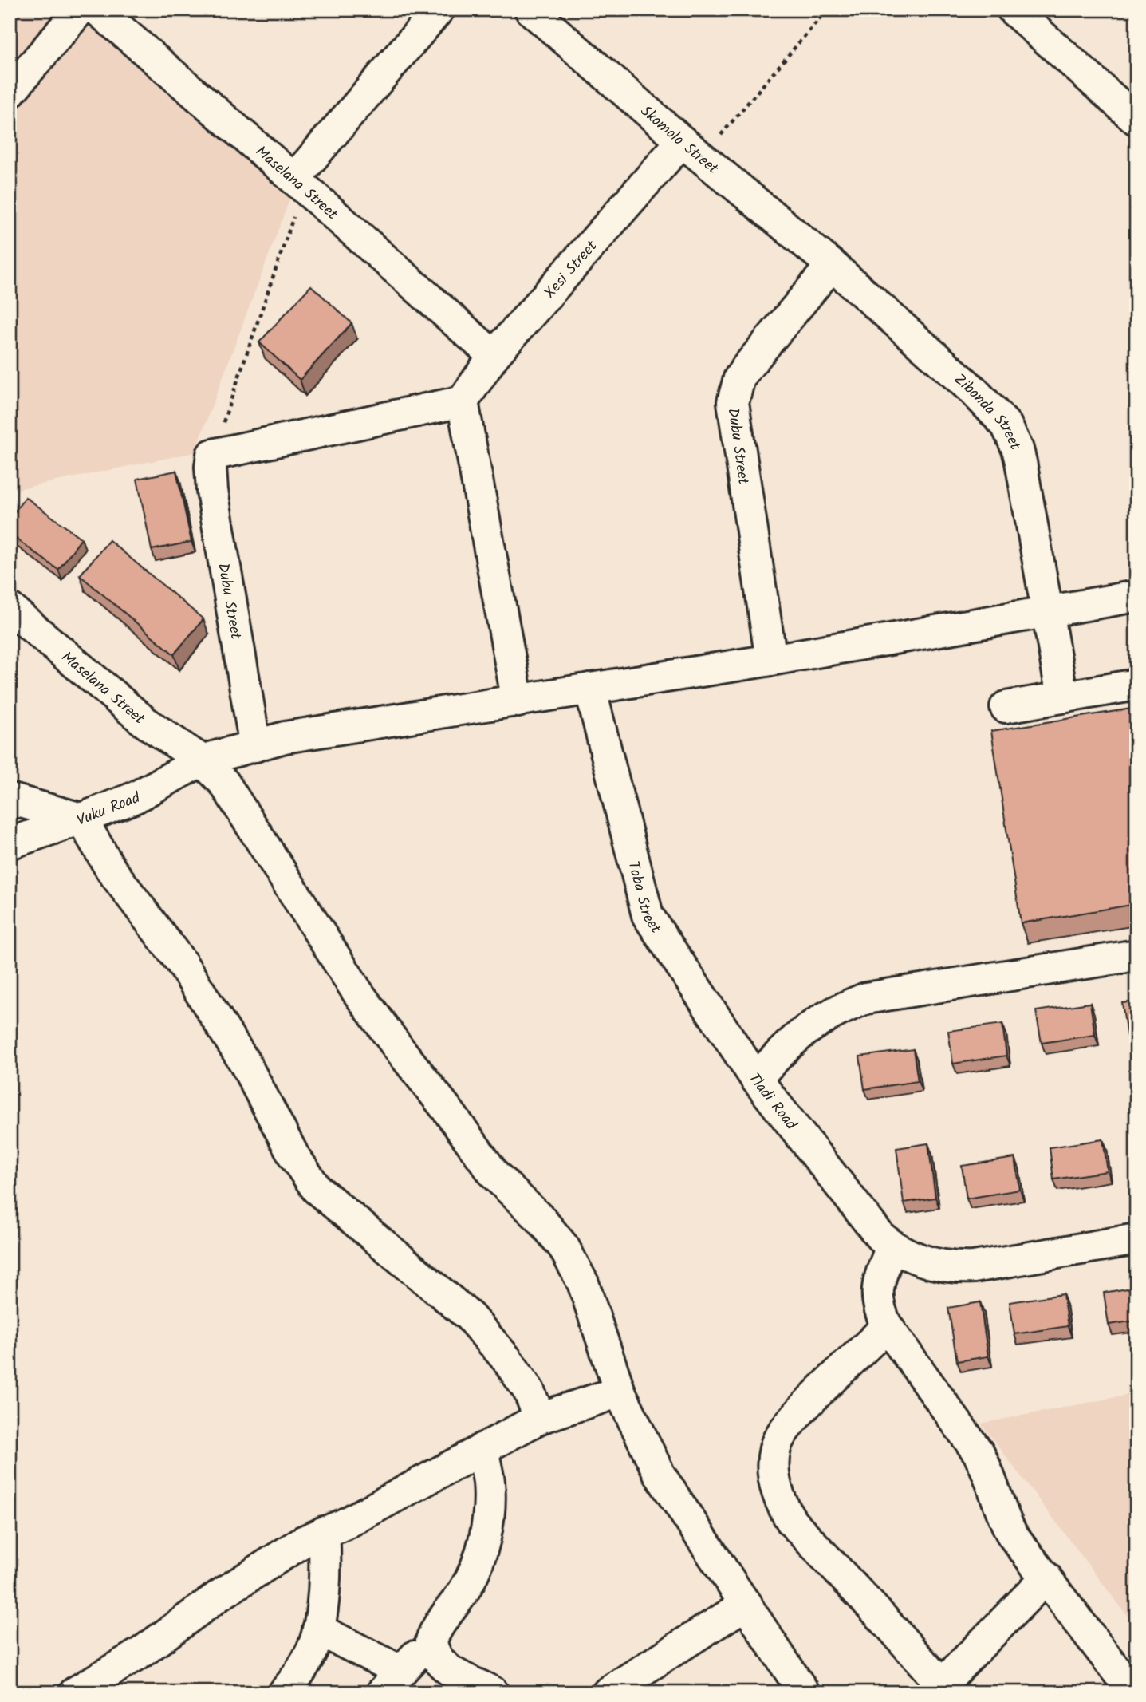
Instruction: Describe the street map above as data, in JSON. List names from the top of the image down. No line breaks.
{"streets":{"street":["Skomolo Street","Maselana Street","Xesi Street","Zibonda Street","Dubu Street","Vuku Road","Toba Street","Tladi Road"]},"crossings":[["Skomolo Street","Xesi Street"],["Skomolo Street","Zibonda Street"],["Skomolo Street","Dubu Street"],["Maselana Street","Xesi Street"],["Maselana Street","Vuku Road"],["Zibonda Street","Dubu Street"],["Toba Street","Tladi Road"]]}
